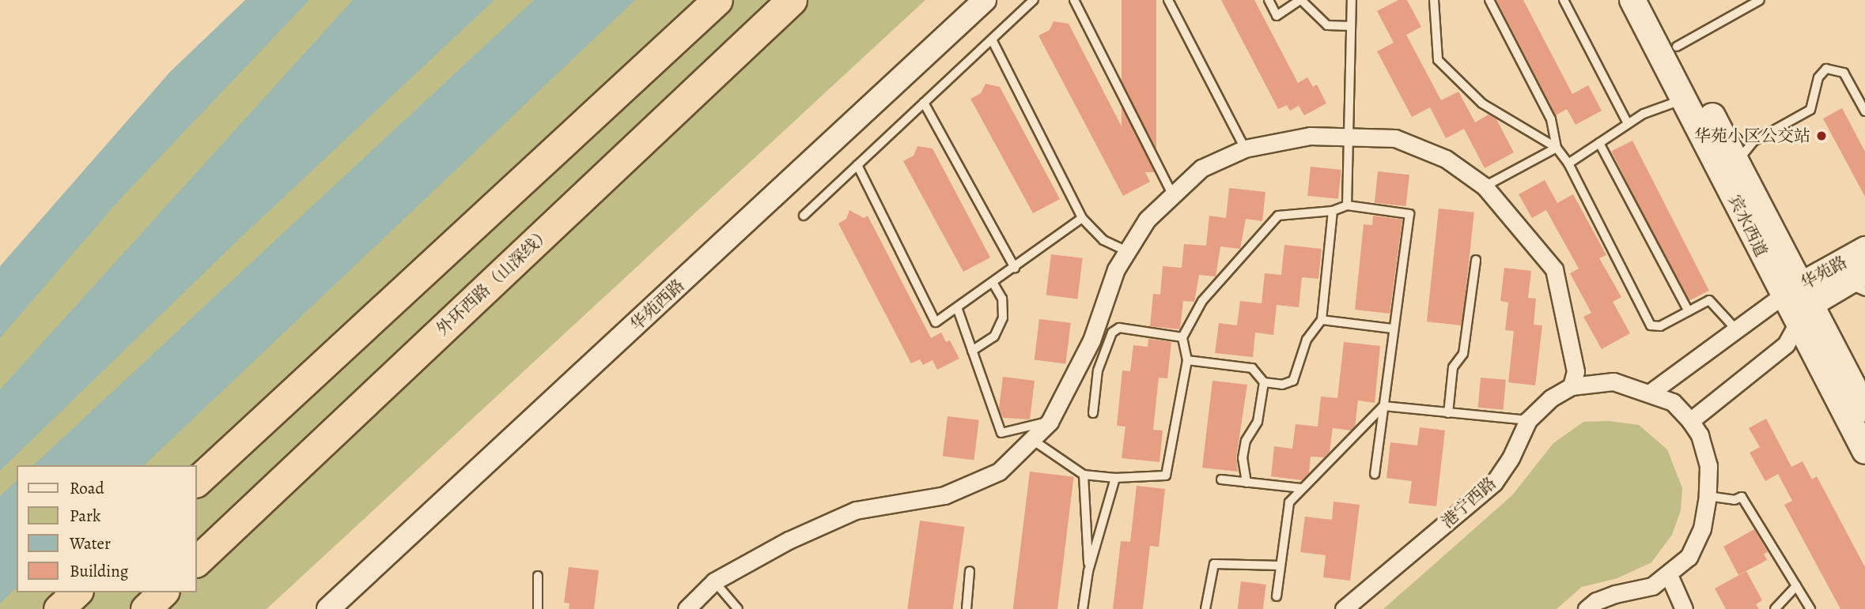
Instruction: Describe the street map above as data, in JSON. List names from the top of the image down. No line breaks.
{"streets":{"highway":["外环西路（山深线）"],"main road":["宾水西道","华苑路"],"street":["华苑西路","港宁西路"]},"crossings":[["宾水西道","华苑路"]],"places":["华苑小区公交站"],"legend":["Road","Park","Water","Building"]}
